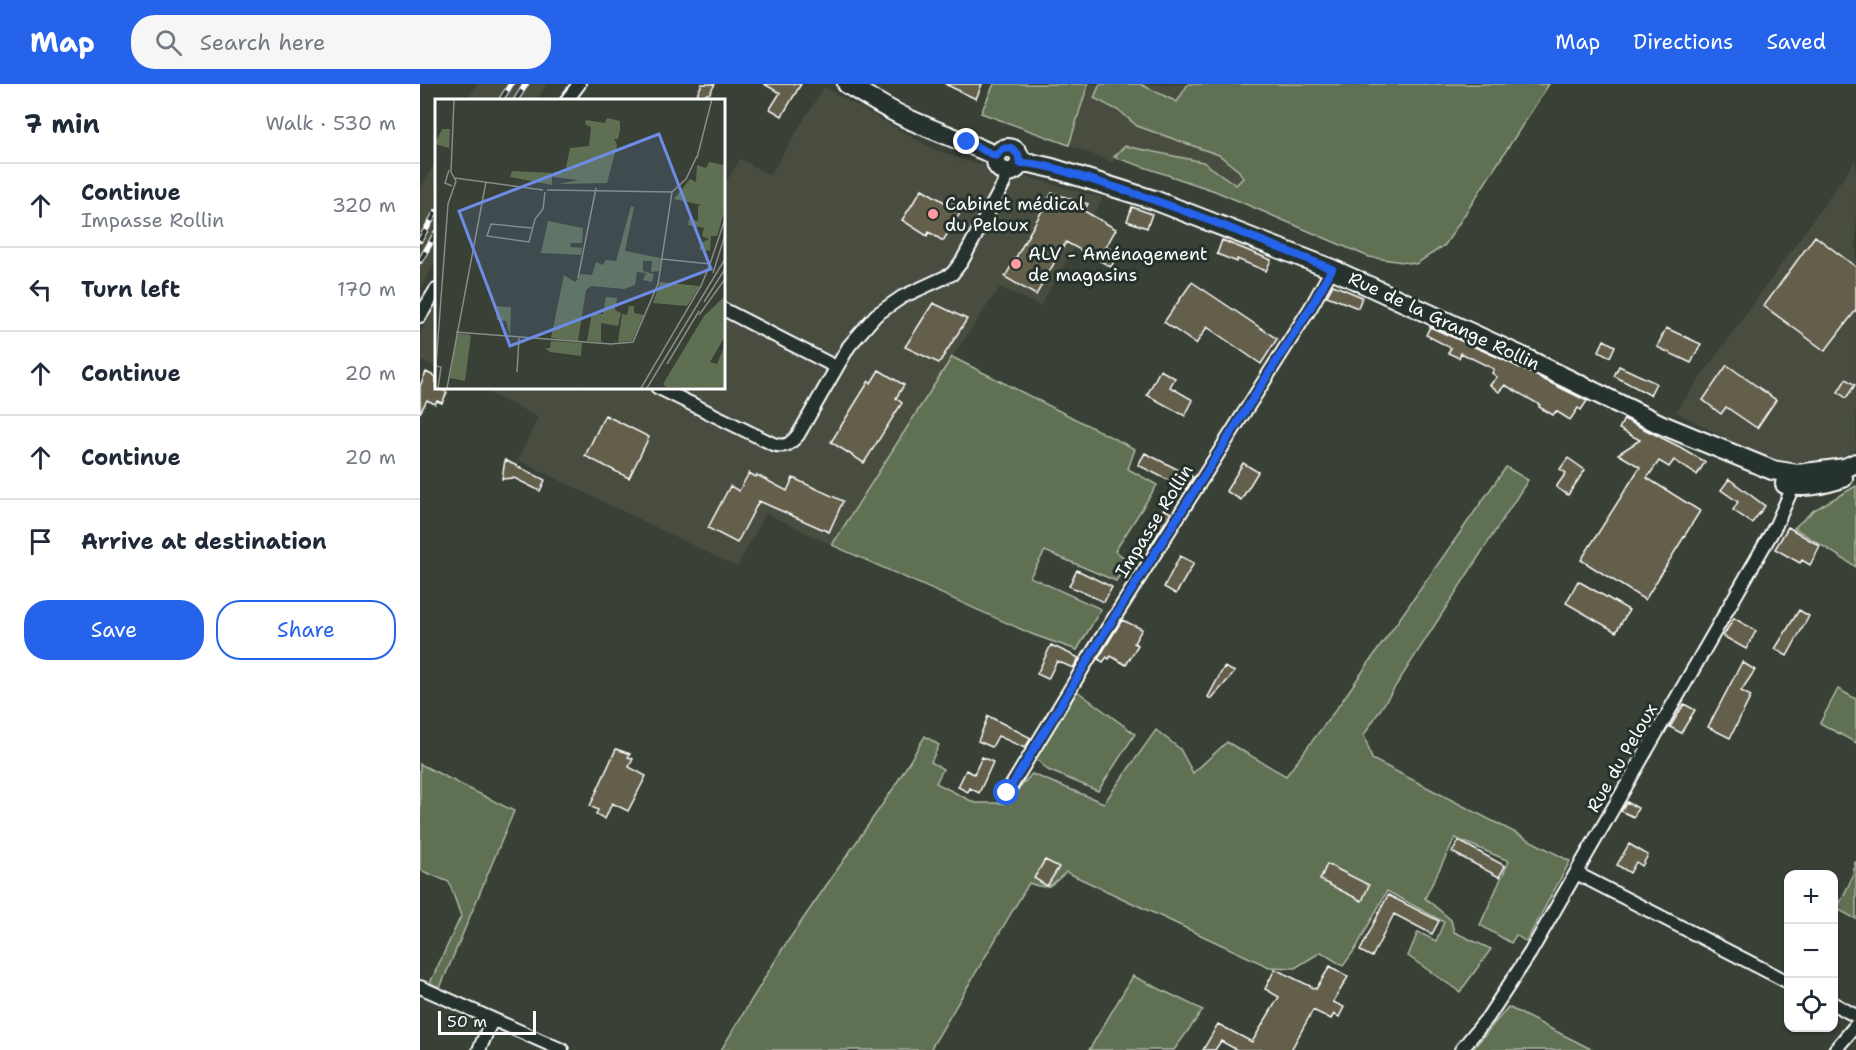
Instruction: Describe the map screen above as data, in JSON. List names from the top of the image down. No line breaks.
{"streets":{"main road":["Rue de la Grange Rollin"],"street":["Impasse Rollin","Rue du Peloux"]},"crossings":[["Rue de la Grange Rollin","Impasse Rollin"],["Rue de la Grange Rollin","Rue du Peloux"]],"places":["Cabinet médical du Peloux","ALV - Aménagement de magasins"],"scale_bar":"50 m","page":{"header":"Map","search":"Search here","nav":["Map","Directions","Saved"],"heading":["7 min","Walk · 530 m"],"list":[["Continue","Impasse Rollin","320 m"],["Turn left","170 m"],["Continue","20 m"],["Continue","20 m"],"Arrive at destination"],"buttons":["Save","Share"],"map_buttons":["+","−"],"scale":"50 m"}}
